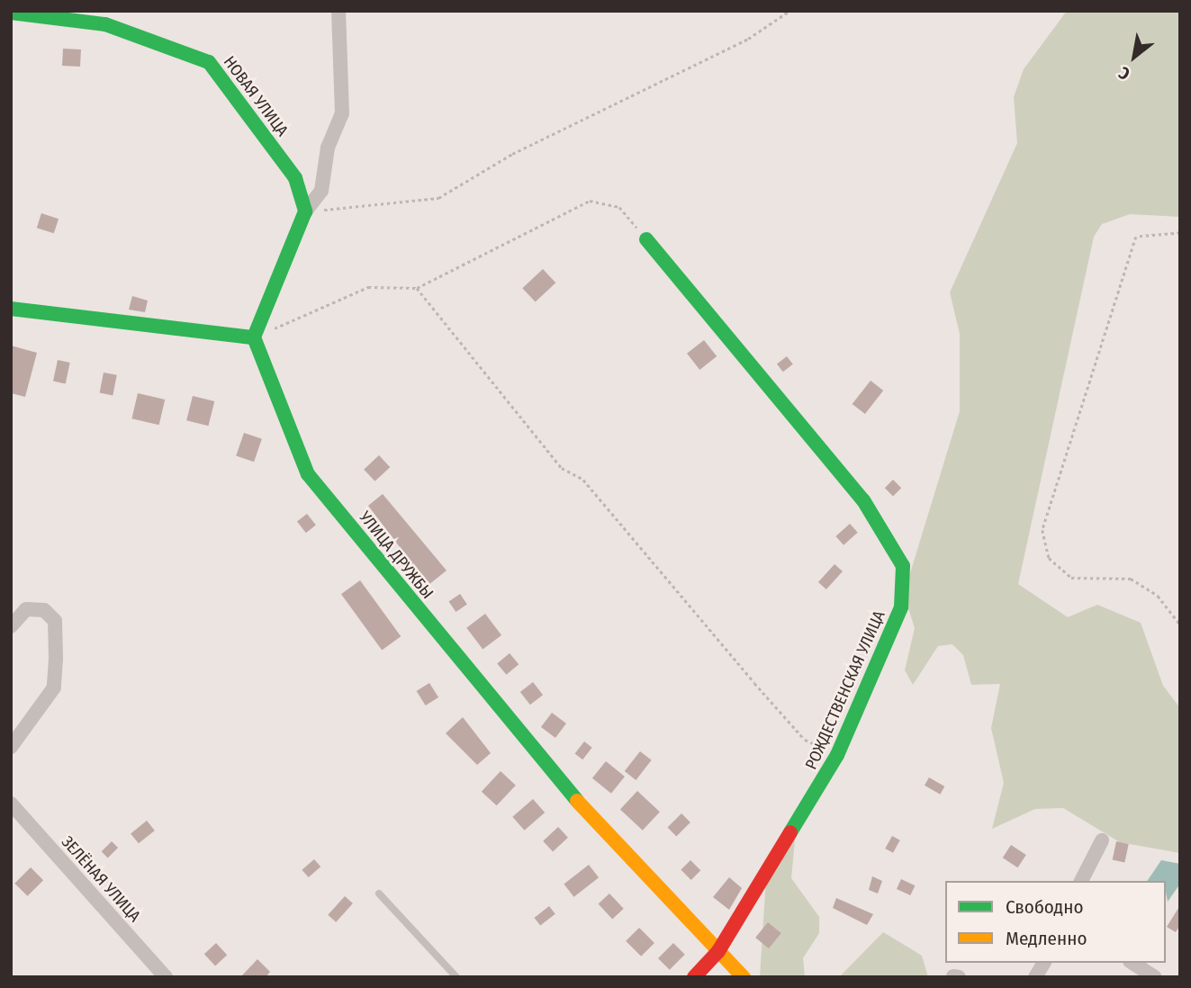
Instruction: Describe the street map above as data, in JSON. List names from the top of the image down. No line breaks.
{"streets":{"street":["НОВАЯ УЛИЦА","УЛИЦА ДРУЖБЫ","РОЖДЕСТВЕНСКАЯ УЛИЦА","ЗЕЛЁНАЯ УЛИЦА"]},"crossings":[["УЛИЦА ДРУЖБЫ","РОЖДЕСТВЕНСКАЯ УЛИЦА"]],"legend":["Свободно","Медленно"],"north":"bottom left"}
